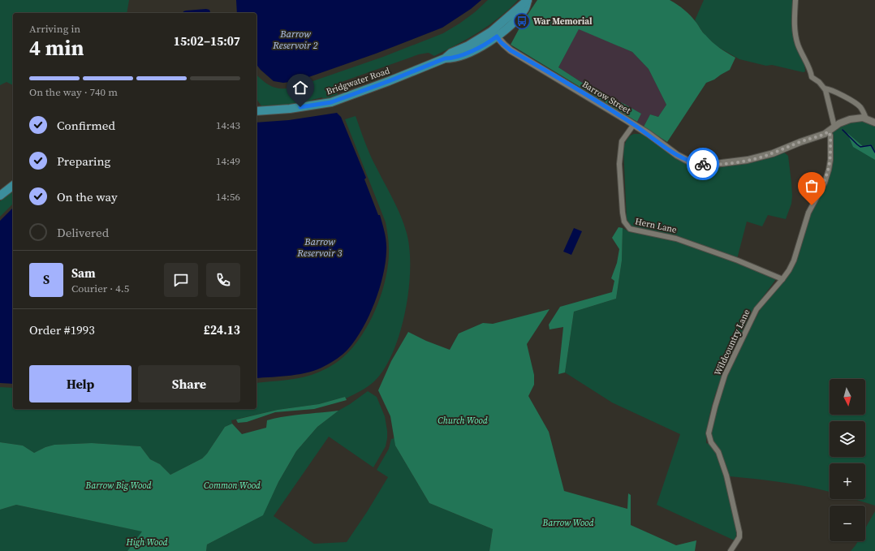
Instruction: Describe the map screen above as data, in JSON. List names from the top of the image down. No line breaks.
{"streets":{"highway":["Bridgwater Road"],"main road":["Barrow Street"],"street":["Hern Lane","Wildcountry Lane"]},"crossings":[["Bridgwater Road","Barrow Street"],["Barrow Street","Hern Lane"],["Barrow Street","Wildcountry Lane"],["Hern Lane","Wildcountry Lane"]],"water":["Barrow Reservoir 2","Barrow Reservoir 3"],"parks":["Church Wood","Barrow Big Wood","Common Wood","Barrow Wood","High Wood"],"places":{"bus stop":["War Memorial"]},"north":"bottom","page":{"heading":["4 min","Arriving in","15:02–15:07"],"panel":["Sam","Courier · 4.5","Order #1993","£24.13"],"bar":"On the way · 740 m","list":[["Confirmed","14:43"],["Preparing","14:49"],["On the way","14:56"],"Delivered"],"round":"S","buttons":["Help","Share"],"map_buttons":["+","−"]}}
